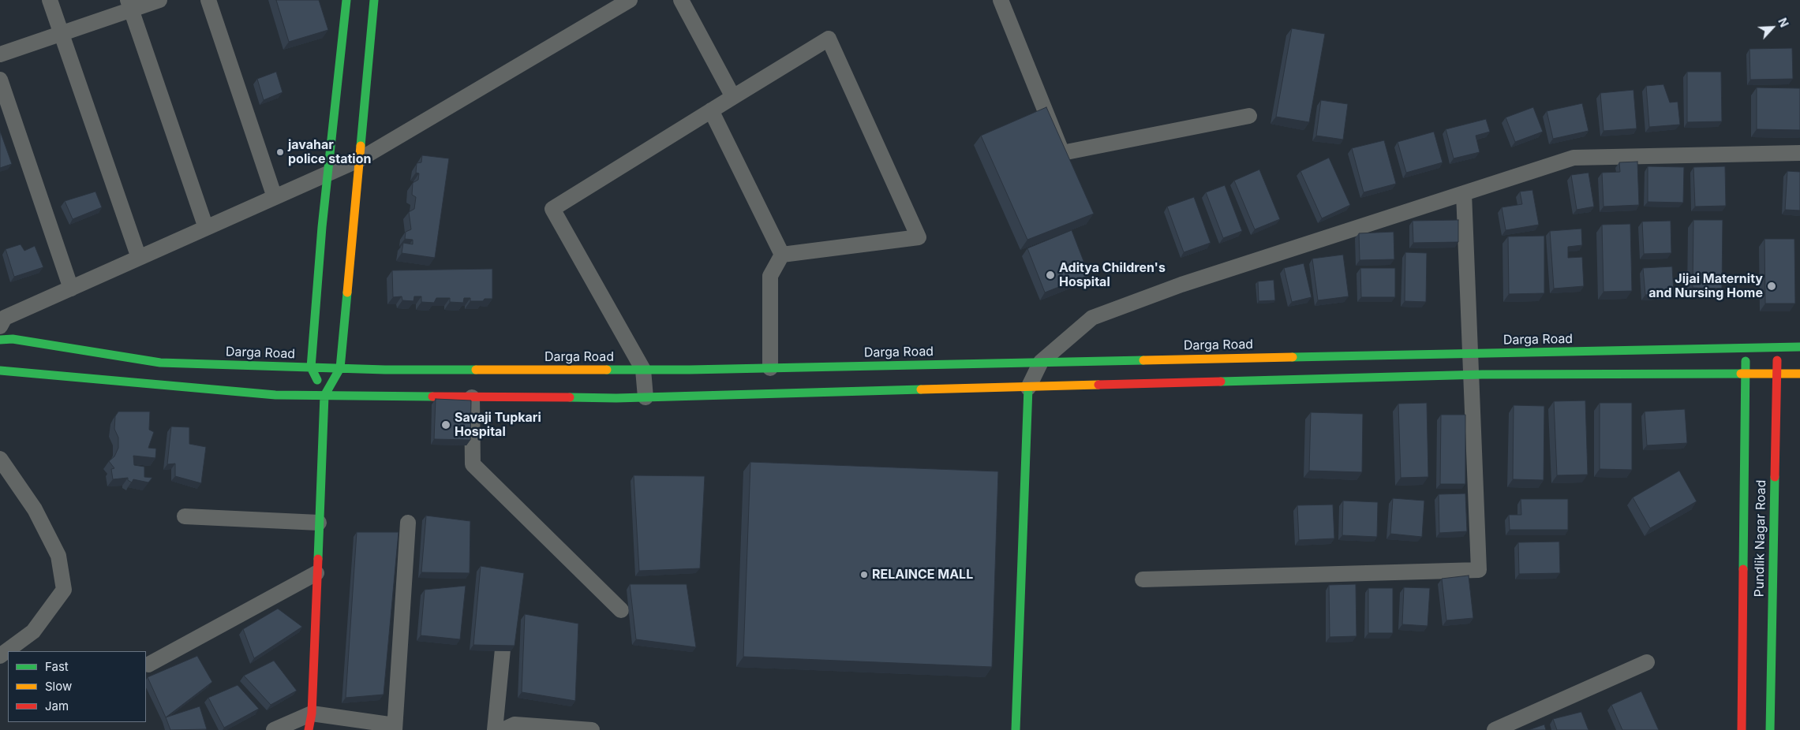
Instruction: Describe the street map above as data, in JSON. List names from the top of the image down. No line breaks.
{"streets":{"main road":["Darga Road","Pundlik Nagar Road"]},"crossings":[["Darga Road","Pundlik Nagar Road"]],"places":["javahar police station","Aditya Children's Hospital","Jijai Maternity and Nursing Home","Savaji Tupkari Hospital","RELAINCE MALL"],"legend":["Fast","Slow","Jam"],"north":"top right"}
